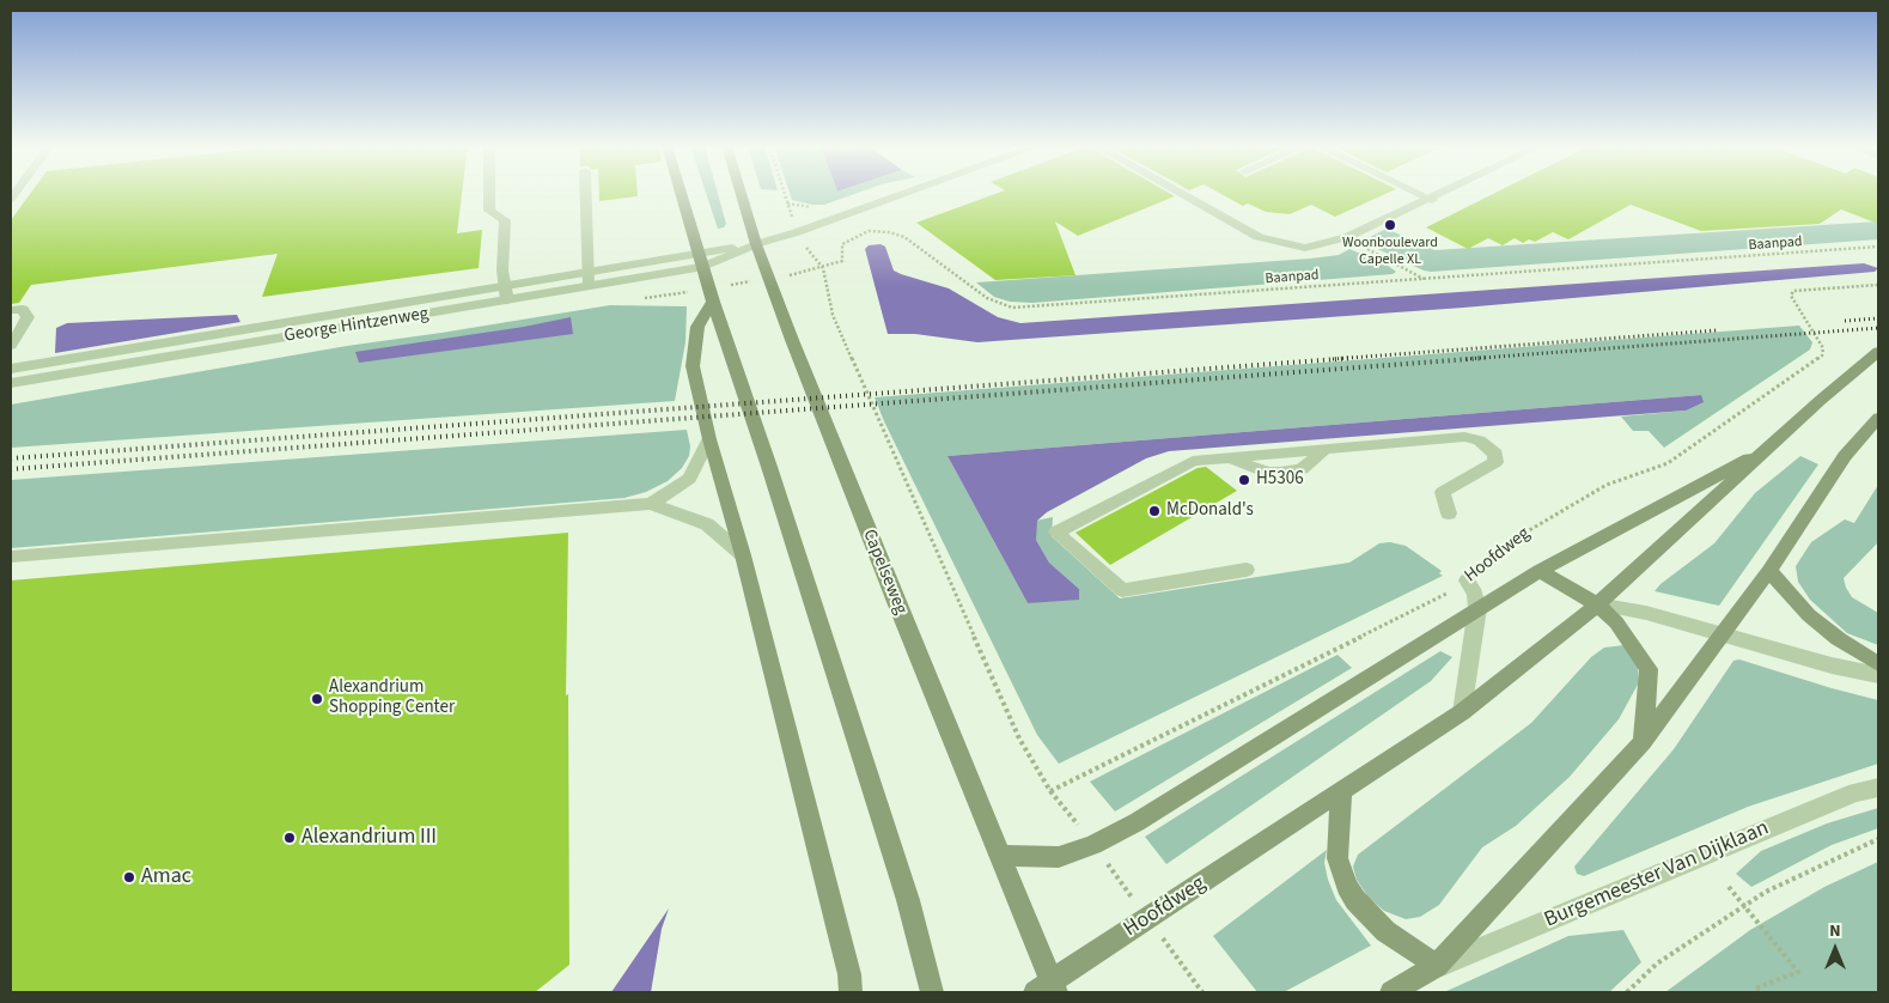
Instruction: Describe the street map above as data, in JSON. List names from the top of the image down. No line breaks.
{"streets":{"main road":["Hoofdweg","Capelseweg"],"street":["George Hintzenweg","Burgemeester Van Dijklaan"],"path":["Baanpad"]},"crossings":[["George Hintzenweg","Capelseweg"],["Hoofdweg","Capelseweg"]],"places":["Woonboulevard Capelle XL","H5306","McDonald's","Alexandrium Shopping Center","Alexandrium III","Amac"],"north":"top"}
